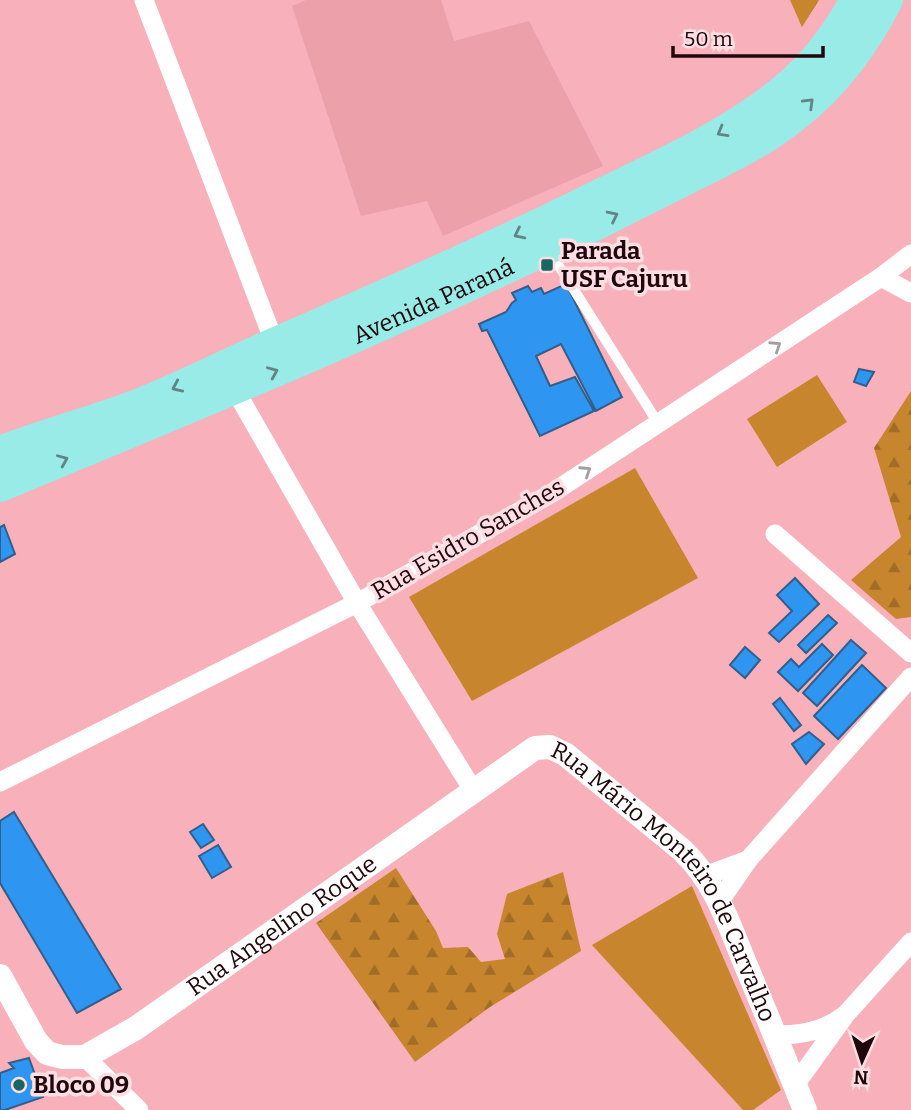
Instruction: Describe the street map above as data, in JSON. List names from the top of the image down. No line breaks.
{"streets":{"main road":["Avenida Paraná"],"street":["Rua Esidro Sanches","Rua Mário Monteiro de Carvalho","Rua Angelino Roque"]},"crossings":[["Rua Mário Monteiro de Carvalho","Rua Angelino Roque"]],"one_way":["Rua Esidro Sanches"],"places":{"transit":["Parada USF Cajuru"],"other":["Bloco 09"]},"scale_bar":"50 m","north":"bottom"}
